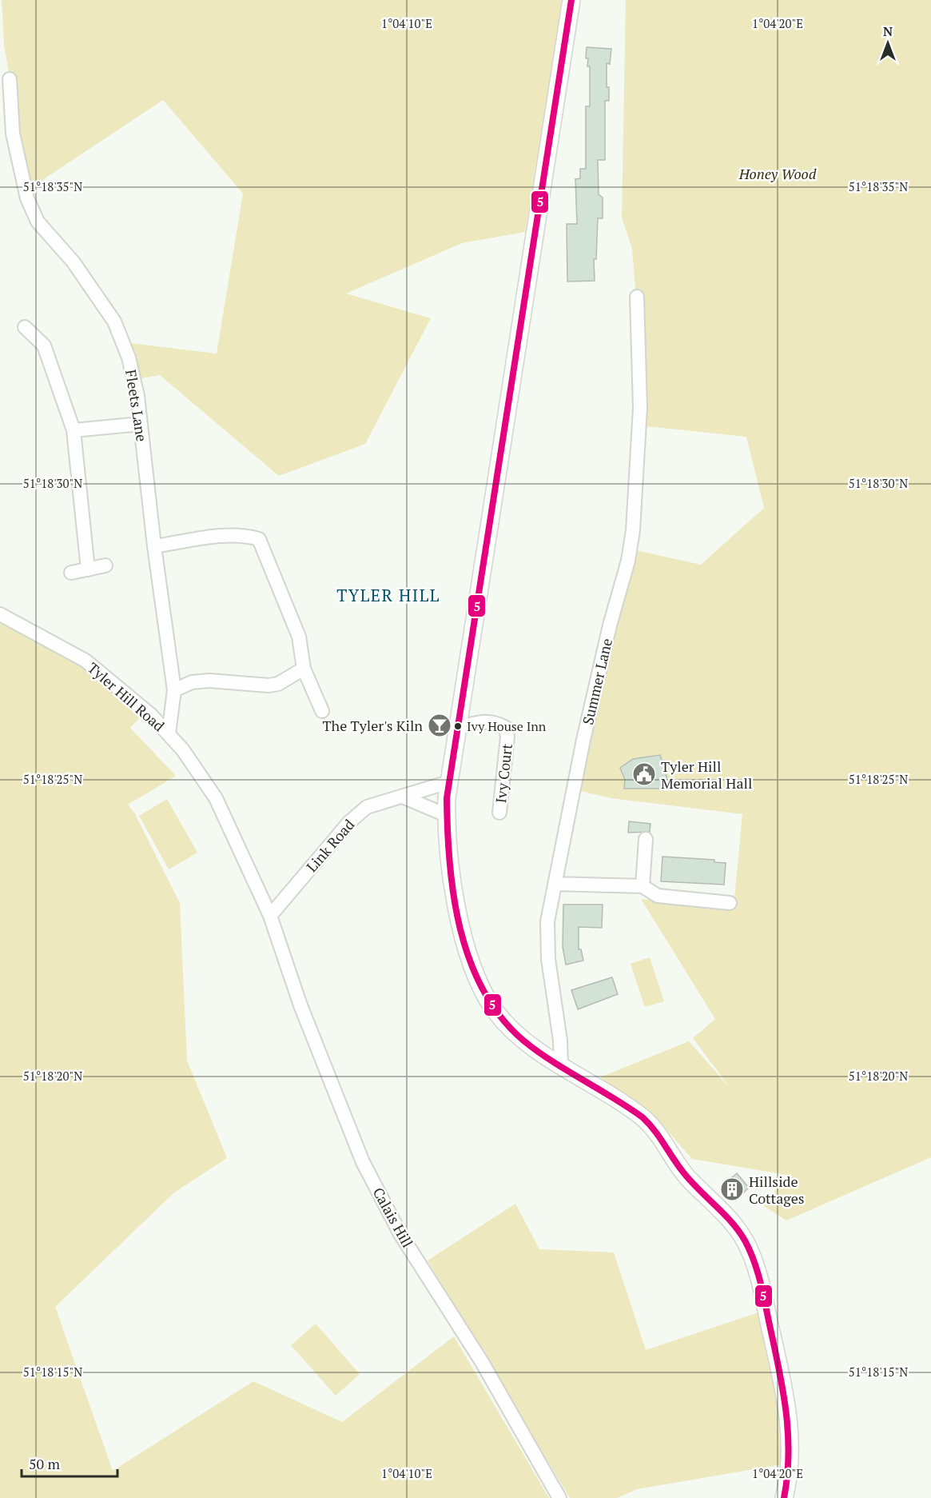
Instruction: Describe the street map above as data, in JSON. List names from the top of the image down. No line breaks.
{"streets":{"street":["Fleets Lane","Summer Lane","Tyler Hill Road","Ivy Court","Link Road","Calais Hill"]},"crossings":[["Fleets Lane","Tyler Hill Road"],["Tyler Hill Road","Link Road"],["Tyler Hill Road","Calais Hill"],["Link Road","Calais Hill"]],"districts":["TYLER HILL"],"parks":["Honey Wood"],"places":{"bar":["The Tyler's Kiln"],"other":["Ivy House Inn"],"public building":["Tyler Hill Memorial Hall"],"building":["Hillside Cottages"]},"lines":["transit line 5"],"scale_bar":"50 m","north":"top","coordinates":["1°04'10\"E","1°04'20\"E","51°18'35\"N","51°18'30\"N","51°18'25\"N","51°18'20\"N","51°18'15\"N"]}
